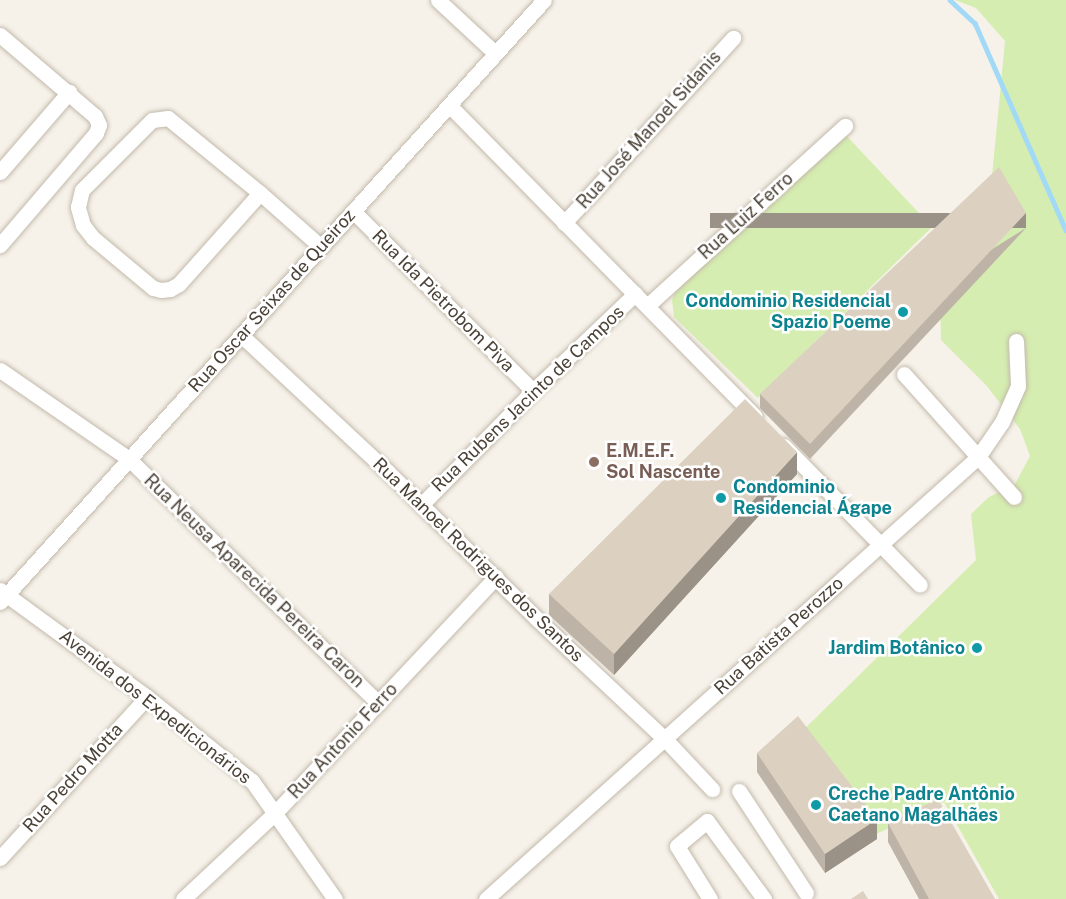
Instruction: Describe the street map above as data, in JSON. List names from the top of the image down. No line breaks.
{"streets":{"street":["Rua José Manoel Sidanis","Rua Luiz Ferro","Rua Oscar Seixas de Queiroz","Rua Ida Pietrobom Piva","Rua Rubens Jacinto de Campos","Rua Manoel Rodrigues dos Santos","Rua Neusa Aparecida Pereira Caron","Rua Batista Perozzo","Avenida dos Expedicionários","Rua Antonio Ferro","Rua Pedro Motta"]},"crossings":[["Rua Oscar Seixas de Queiroz","Rua Ida Pietrobom Piva"],["Rua Oscar Seixas de Queiroz","Rua Manoel Rodrigues dos Santos"],["Rua Oscar Seixas de Queiroz","Rua Neusa Aparecida Pereira Caron"],["Rua Oscar Seixas de Queiroz","Avenida dos Expedicionários"],["Rua Ida Pietrobom Piva","Rua Rubens Jacinto de Campos"],["Rua Rubens Jacinto de Campos","Rua Manoel Rodrigues dos Santos"],["Rua Manoel Rodrigues dos Santos","Rua Batista Perozzo"],["Rua Manoel Rodrigues dos Santos","Rua Antonio Ferro"],["Rua Neusa Aparecida Pereira Caron","Rua Antonio Ferro"],["Avenida dos Expedicionários","Rua Antonio Ferro"],["Avenida dos Expedicionários","Rua Pedro Motta"]],"places":["Condominio Residencial Spazio Poeme","E.M.E.F. Sol Nascente","Condominio Residencial Ágape","Jardim Botânico","Creche Padre Antônio Caetano Magalhães"]}
